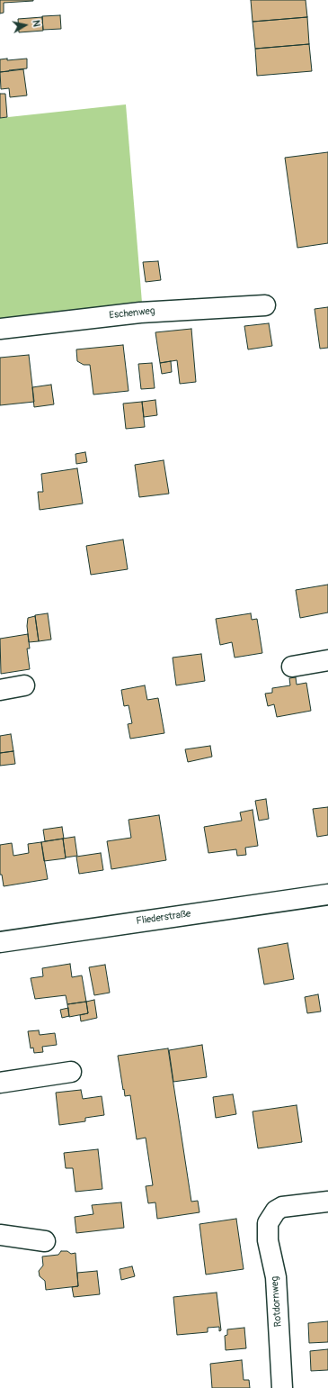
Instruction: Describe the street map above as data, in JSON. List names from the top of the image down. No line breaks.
{"streets":{"street":["Eschenweg","Fliederstraße","Rotdornweg"]},"north":"right"}
